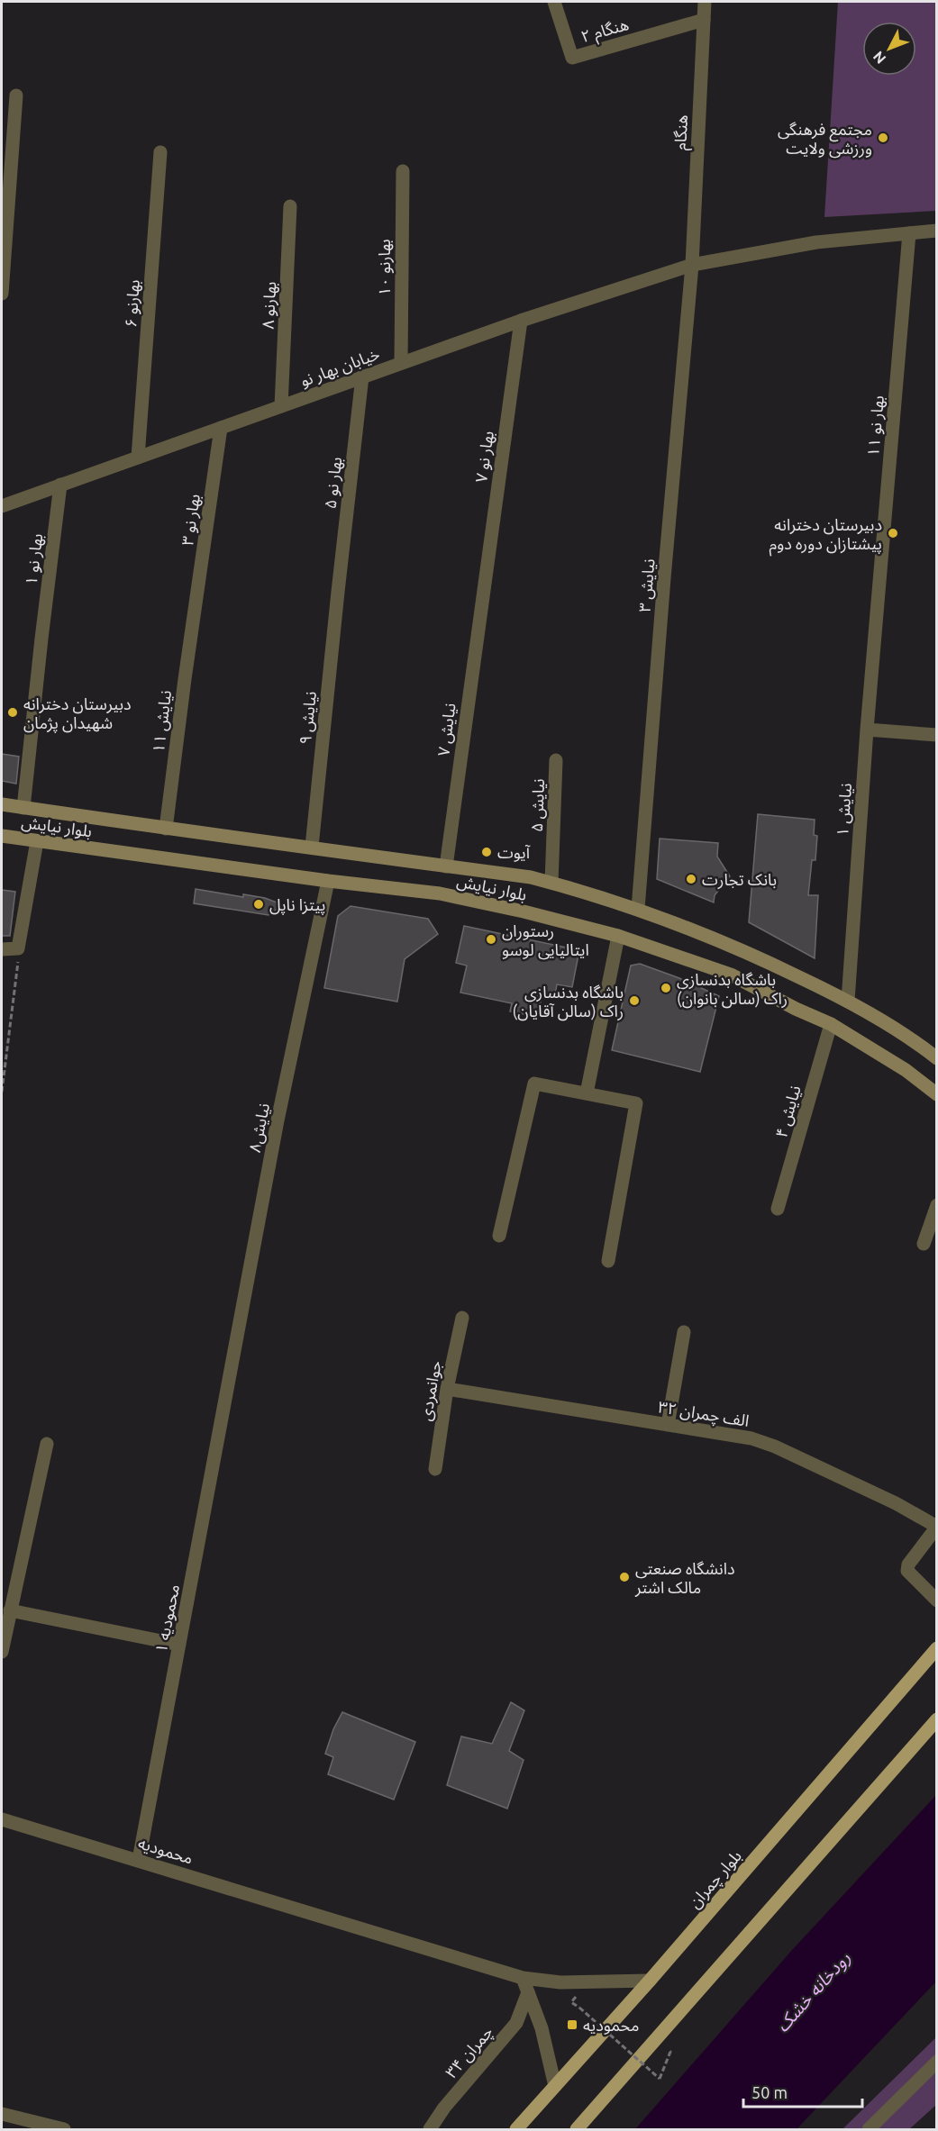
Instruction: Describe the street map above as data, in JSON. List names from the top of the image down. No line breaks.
{"streets":{"main road":["بلوار نیایش","بلوار چمران"],"street":["۲ هنگام","هنگام","۱۰ بهارنو","۶ بهارنو","۸ بهارنو","خیابان بهار نو","۱۱ بهار نو","۷ بهار نو","۵ بهار نو","۳ بهار نو","۱ بهار نو","نیایش ۳","نیایش ۹","نیایش ۱۱","نیایش ۷","نیایش ۵","نیایش ۱","نیایش ۴","نیایش۸","جوانمردی","۳۲ الف چمران","۱ محمودیه","محمودیه","۳۴ چمران"]},"crossings":[["۲ هنگام","هنگام"],["هنگام","خیابان بهار نو"],["هنگام","نیایش ۳"],["۱۰ بهارنو","خیابان بهار نو"],["۶ بهارنو","خیابان بهار نو"],["۸ بهارنو","خیابان بهار نو"],["خیابان بهار نو","۱۱ بهار نو"],["خیابان بهار نو","۷ بهار نو"],["خیابان بهار نو","۵ بهار نو"],["خیابان بهار نو","۳ بهار نو"],["خیابان بهار نو","۱ بهار نو"],["خیابان بهار نو","نیایش ۳"],["۱۱ بهار نو","نیایش ۱"],["۷ بهار نو","نیایش ۷"],["۵ بهار نو","نیایش ۹"],["۳ بهار نو","نیایش ۱۱"],["۱ بهار نو","بلوار نیایش"],["نیایش ۳","بلوار نیایش"],["نیایش ۹","بلوار نیایش"],["نیایش ۱۱","بلوار نیایش"],["نیایش ۷","بلوار نیایش"],["نیایش ۵","بلوار نیایش"],["نیایش ۱","بلوار نیایش"],["بلوار نیایش","نیایش ۴"],["بلوار نیایش","نیایش۸"],["نیایش۸","۱ محمودیه"],["جوانمردی","۳۲ الف چمران"],["۱ محمودیه","محمودیه"],["محمودیه","بلوار چمران"]],"water":["رودخانه خشک"],"places":{"other":["مجتمع فرهنگی ورزشی ولایت","دبیرستان دخترانه پیشتازان دوره دوم","دبیرستان دخترانه شهیدان پژمان","آیوت","بانک تجارت","پیتزا ناپل","رستوران ایتالیایی لوسو","باشگاه بدنسازی راک (سالن بانوان)","باشگاه بدنسازی راک (سالن آقایان)","دانشگاه صنعتی مالک اشتر"],"transit":["محمودیه"]},"scale_bar":"50 m","north":"bottom left"}
